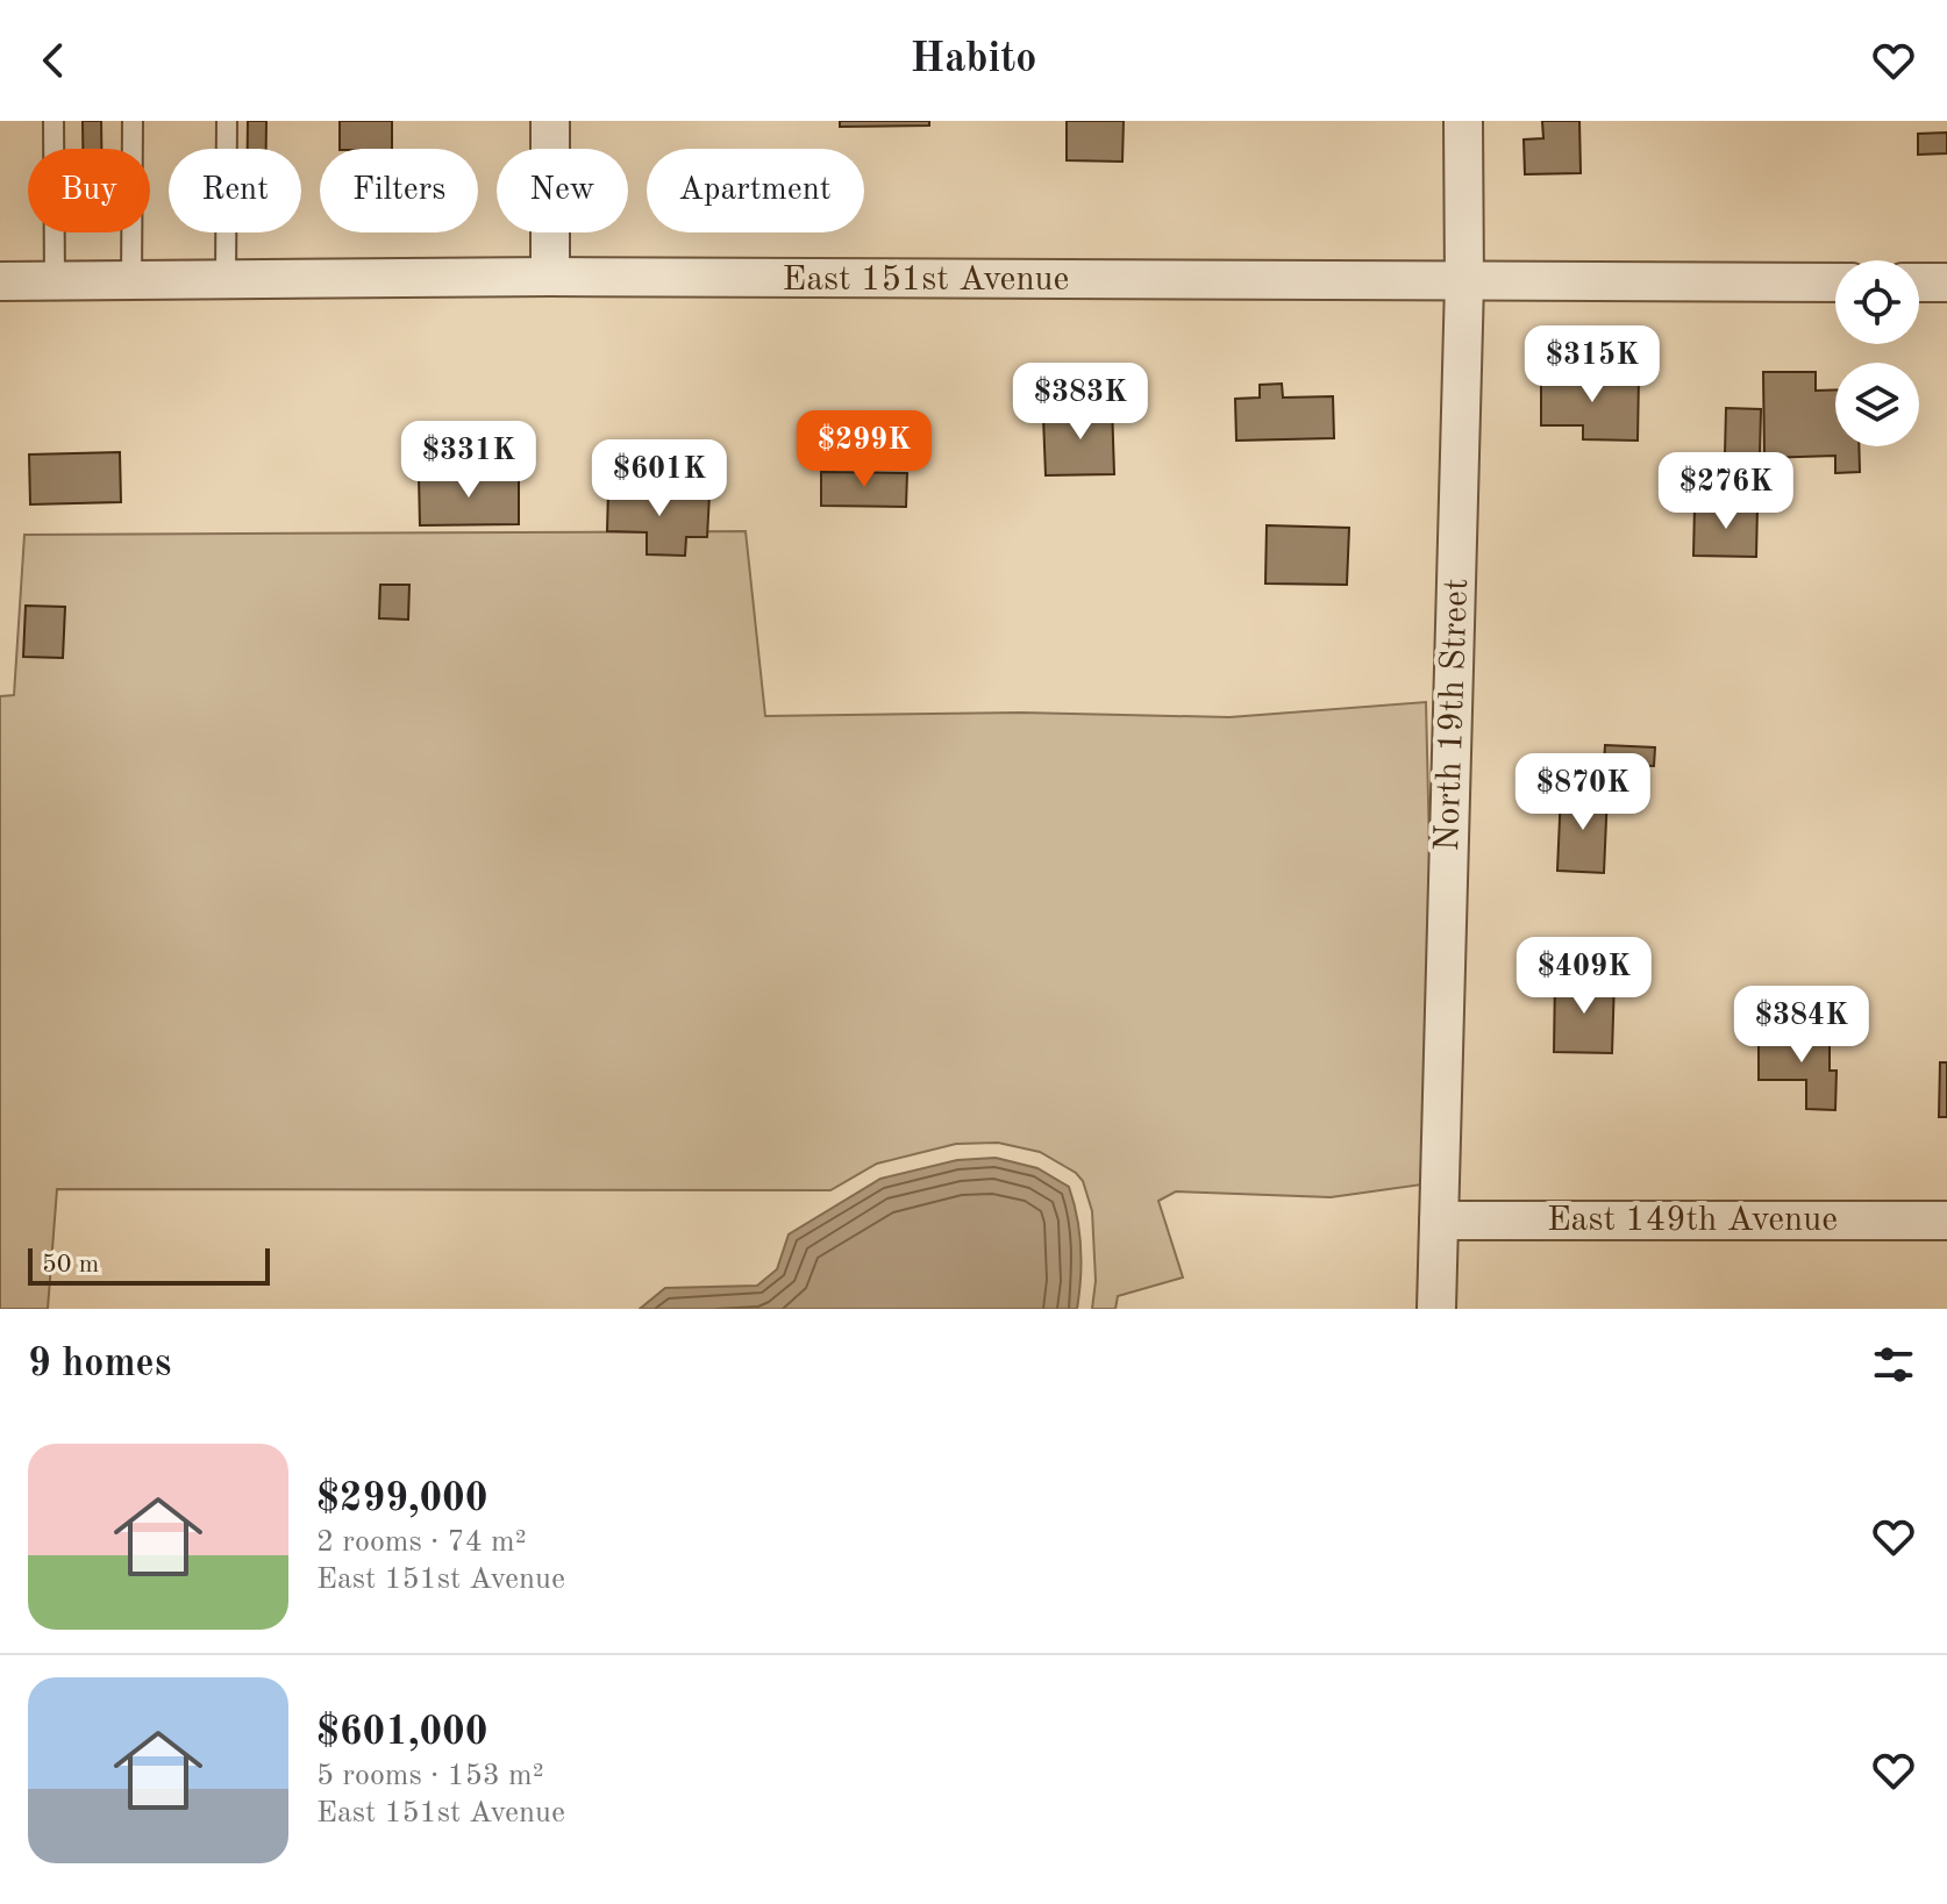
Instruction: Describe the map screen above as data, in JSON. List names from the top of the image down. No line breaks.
{"streets":{"street":["East 151st Avenue","North 19th Street","East 149th Avenue"]},"crossings":[["East 151st Avenue","North 19th Street"],["North 19th Street","East 149th Avenue"]],"scale_bar":"50 m","page":{"header":"Habito","chip":["Buy","Rent","Filters","New","Apartment"],"price":["$315K","$383K","$299K","$331K","$601K","$276K","$870K","$409K","$384K"],"scale":"50 m","heading":"9 homes","list":[{"name":"$299,000","note":"2 rooms · 74 m² · East 151st Avenue"},{"name":"$601,000","note":"5 rooms · 153 m² · East 151st Avenue"}]}}
